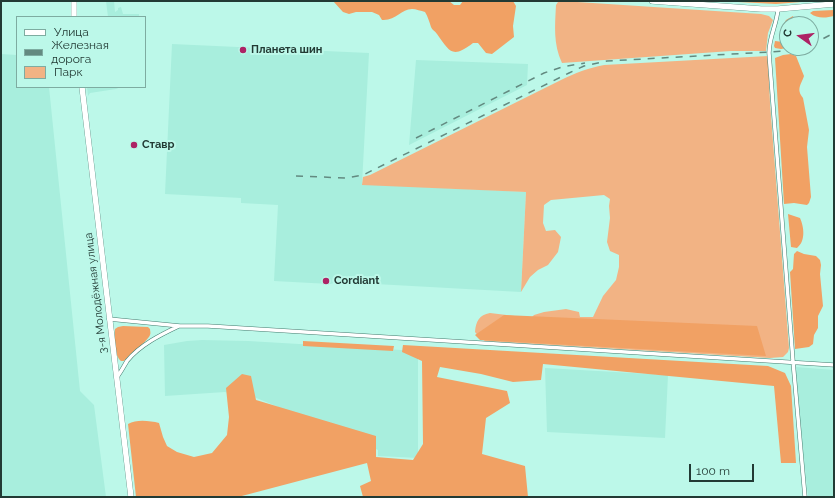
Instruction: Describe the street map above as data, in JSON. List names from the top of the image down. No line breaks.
{"streets":{"main road":["3-я Молодёжная улица"]},"places":["Планета шин","Ставр","Cordiant"],"legend":["Улица","Железная дорога","Парк"],"scale_bar":"100 m","north":"left"}
